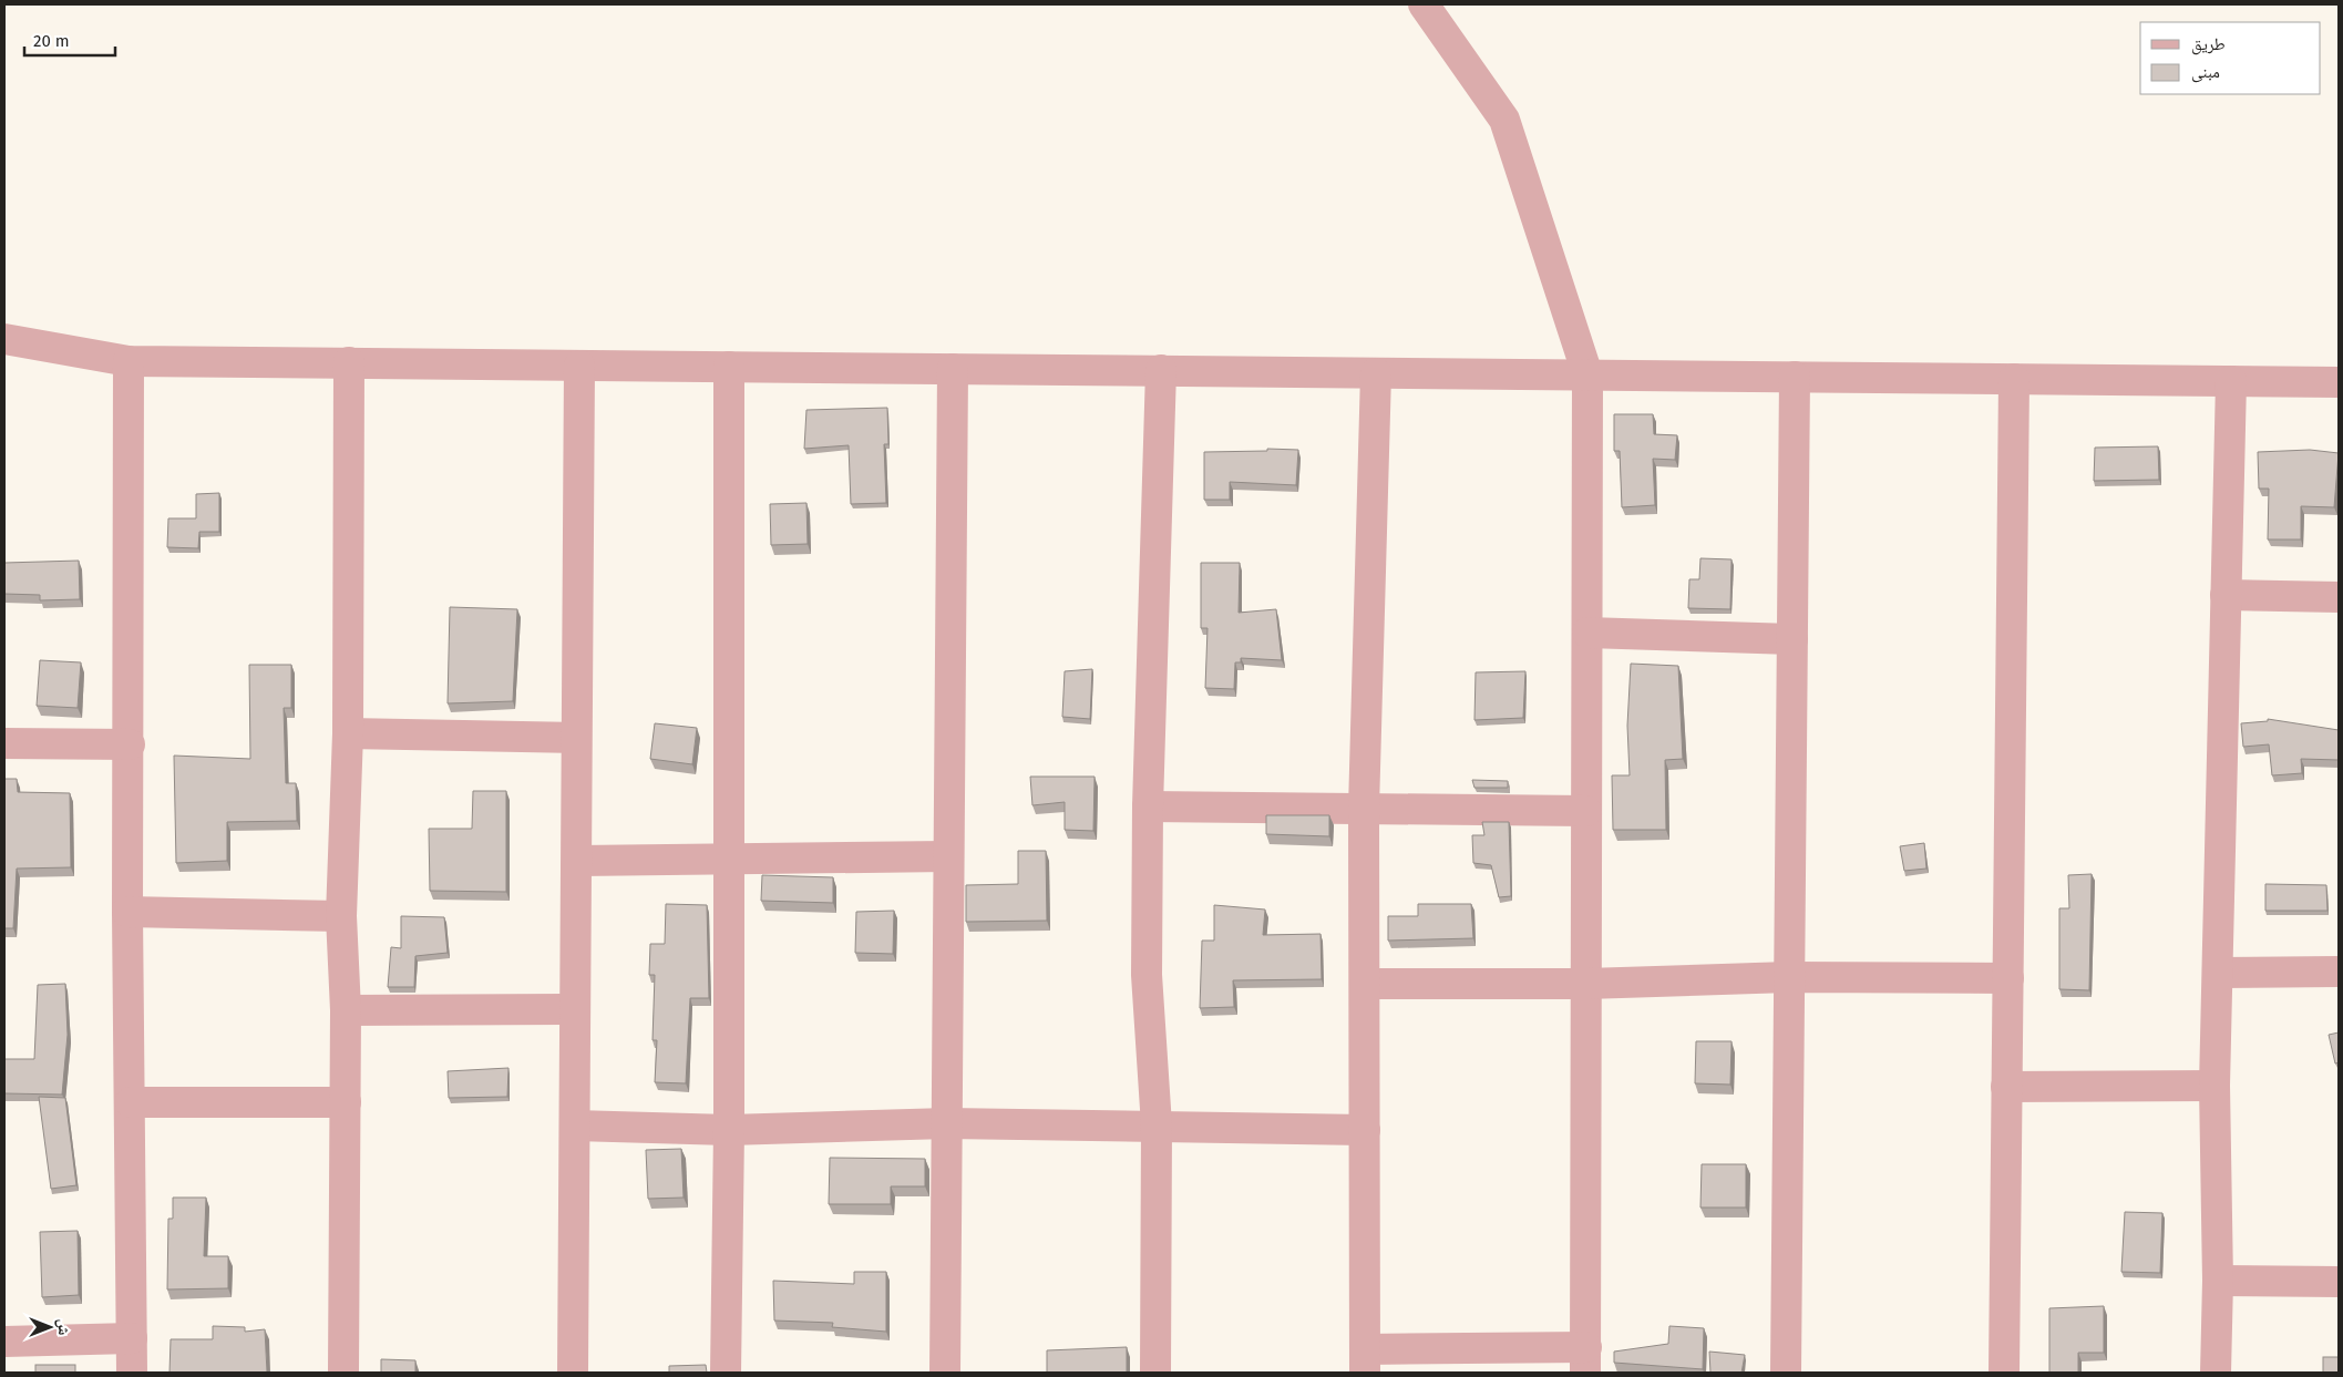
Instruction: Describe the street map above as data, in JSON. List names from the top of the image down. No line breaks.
{"legend":["طريق","مبنى"],"scale_bar":"20 m","north":"right"}
